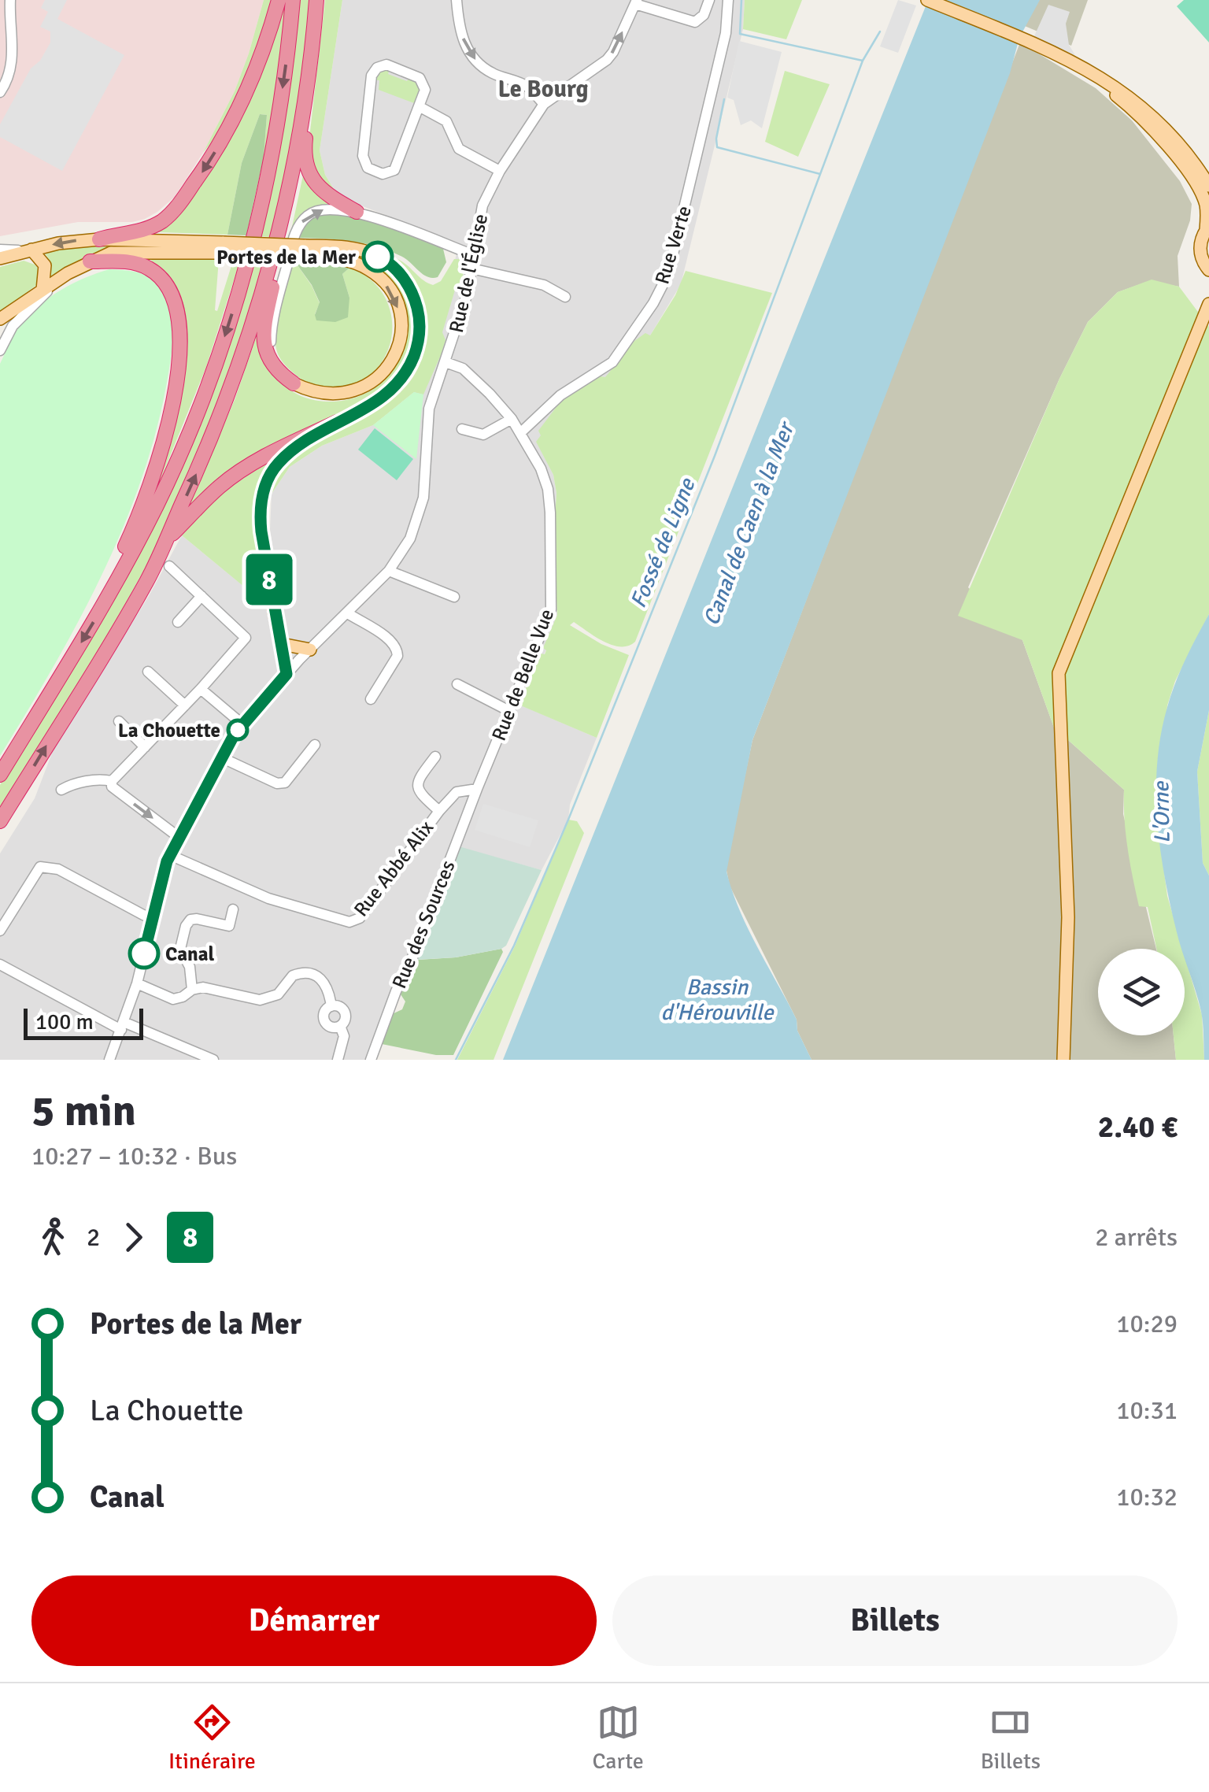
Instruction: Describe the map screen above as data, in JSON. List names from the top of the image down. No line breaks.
{"streets":{"street":["Rue Verte","Rue de l'Église","Rue de Belle Vue","Rue Abbé Alix","Rue des Sources"]},"crossings":[["Rue Verte","Rue de Belle Vue"],["Rue de l'Église","Rue de Belle Vue"],["Rue de l'Église","Rue Abbé Alix"],["Rue de Belle Vue","Rue Abbé Alix"],["Rue de Belle Vue","Rue des Sources"],["Rue Abbé Alix","Rue des Sources"]],"districts":["Le Bourg"],"water":["Canal de Caen à la Mer","Fossé de Ligne","L'Orne","Bassin d'Hérouville"],"places":["Portes de la Mer","La Chouette","Canal"],"lines":["bus line 8"],"scale_bar":"100 m","page":{"on_map":"8","scale":"100 m","heading":["5 min","10:27 – 10:32 · Bus","2.40 €"],"legs":["2","8","2 arrêts"],"list":[{"name":"Portes de la Mer","value":"10:29"},{"name":"La Chouette","value":"10:31"},{"name":"Canal","value":"10:32"}],"buttons":["Démarrer","Billets"],"tabs":["Itinéraire","Carte","Billets"]}}
